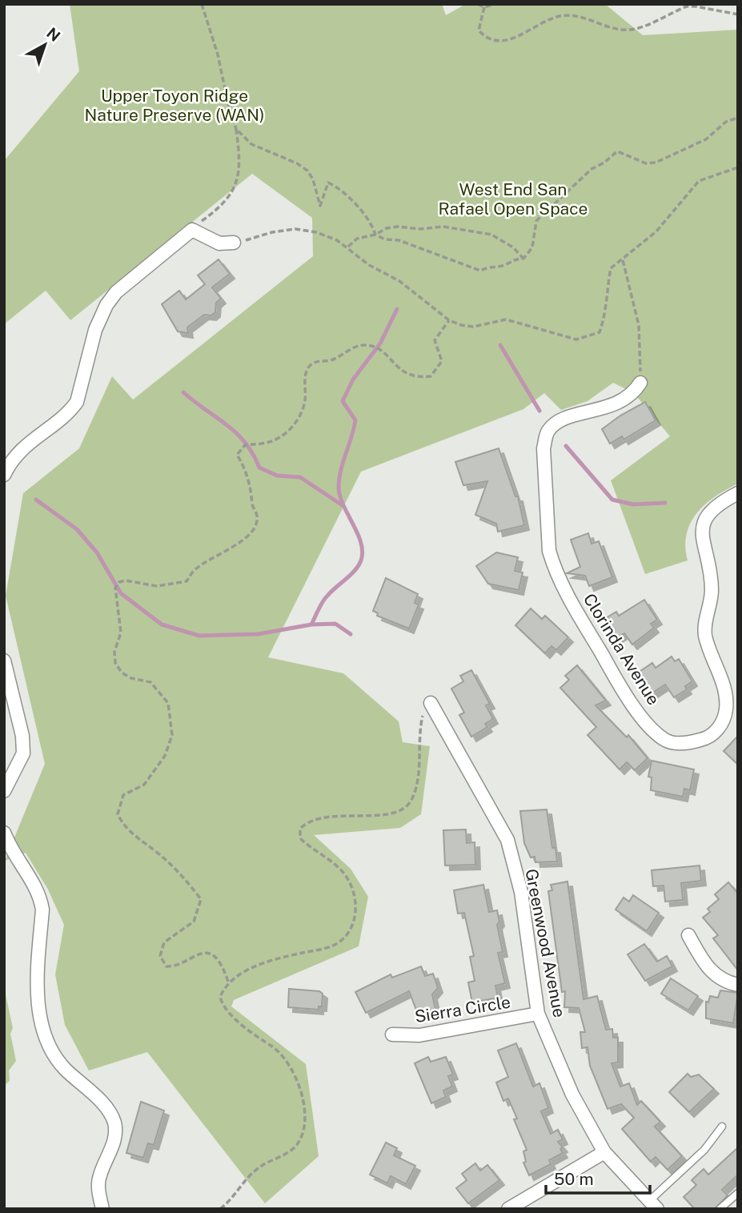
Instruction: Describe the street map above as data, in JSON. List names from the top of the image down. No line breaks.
{"streets":{"street":["Clorinda Avenue","Greenwood Avenue","Sierra Circle"]},"crossings":[["Greenwood Avenue","Sierra Circle"]],"parks":["Upper Toyon Ridge Nature Preserve (WAN)","West End San Rafael Open Space"],"scale_bar":"50 m","north":"top right"}
